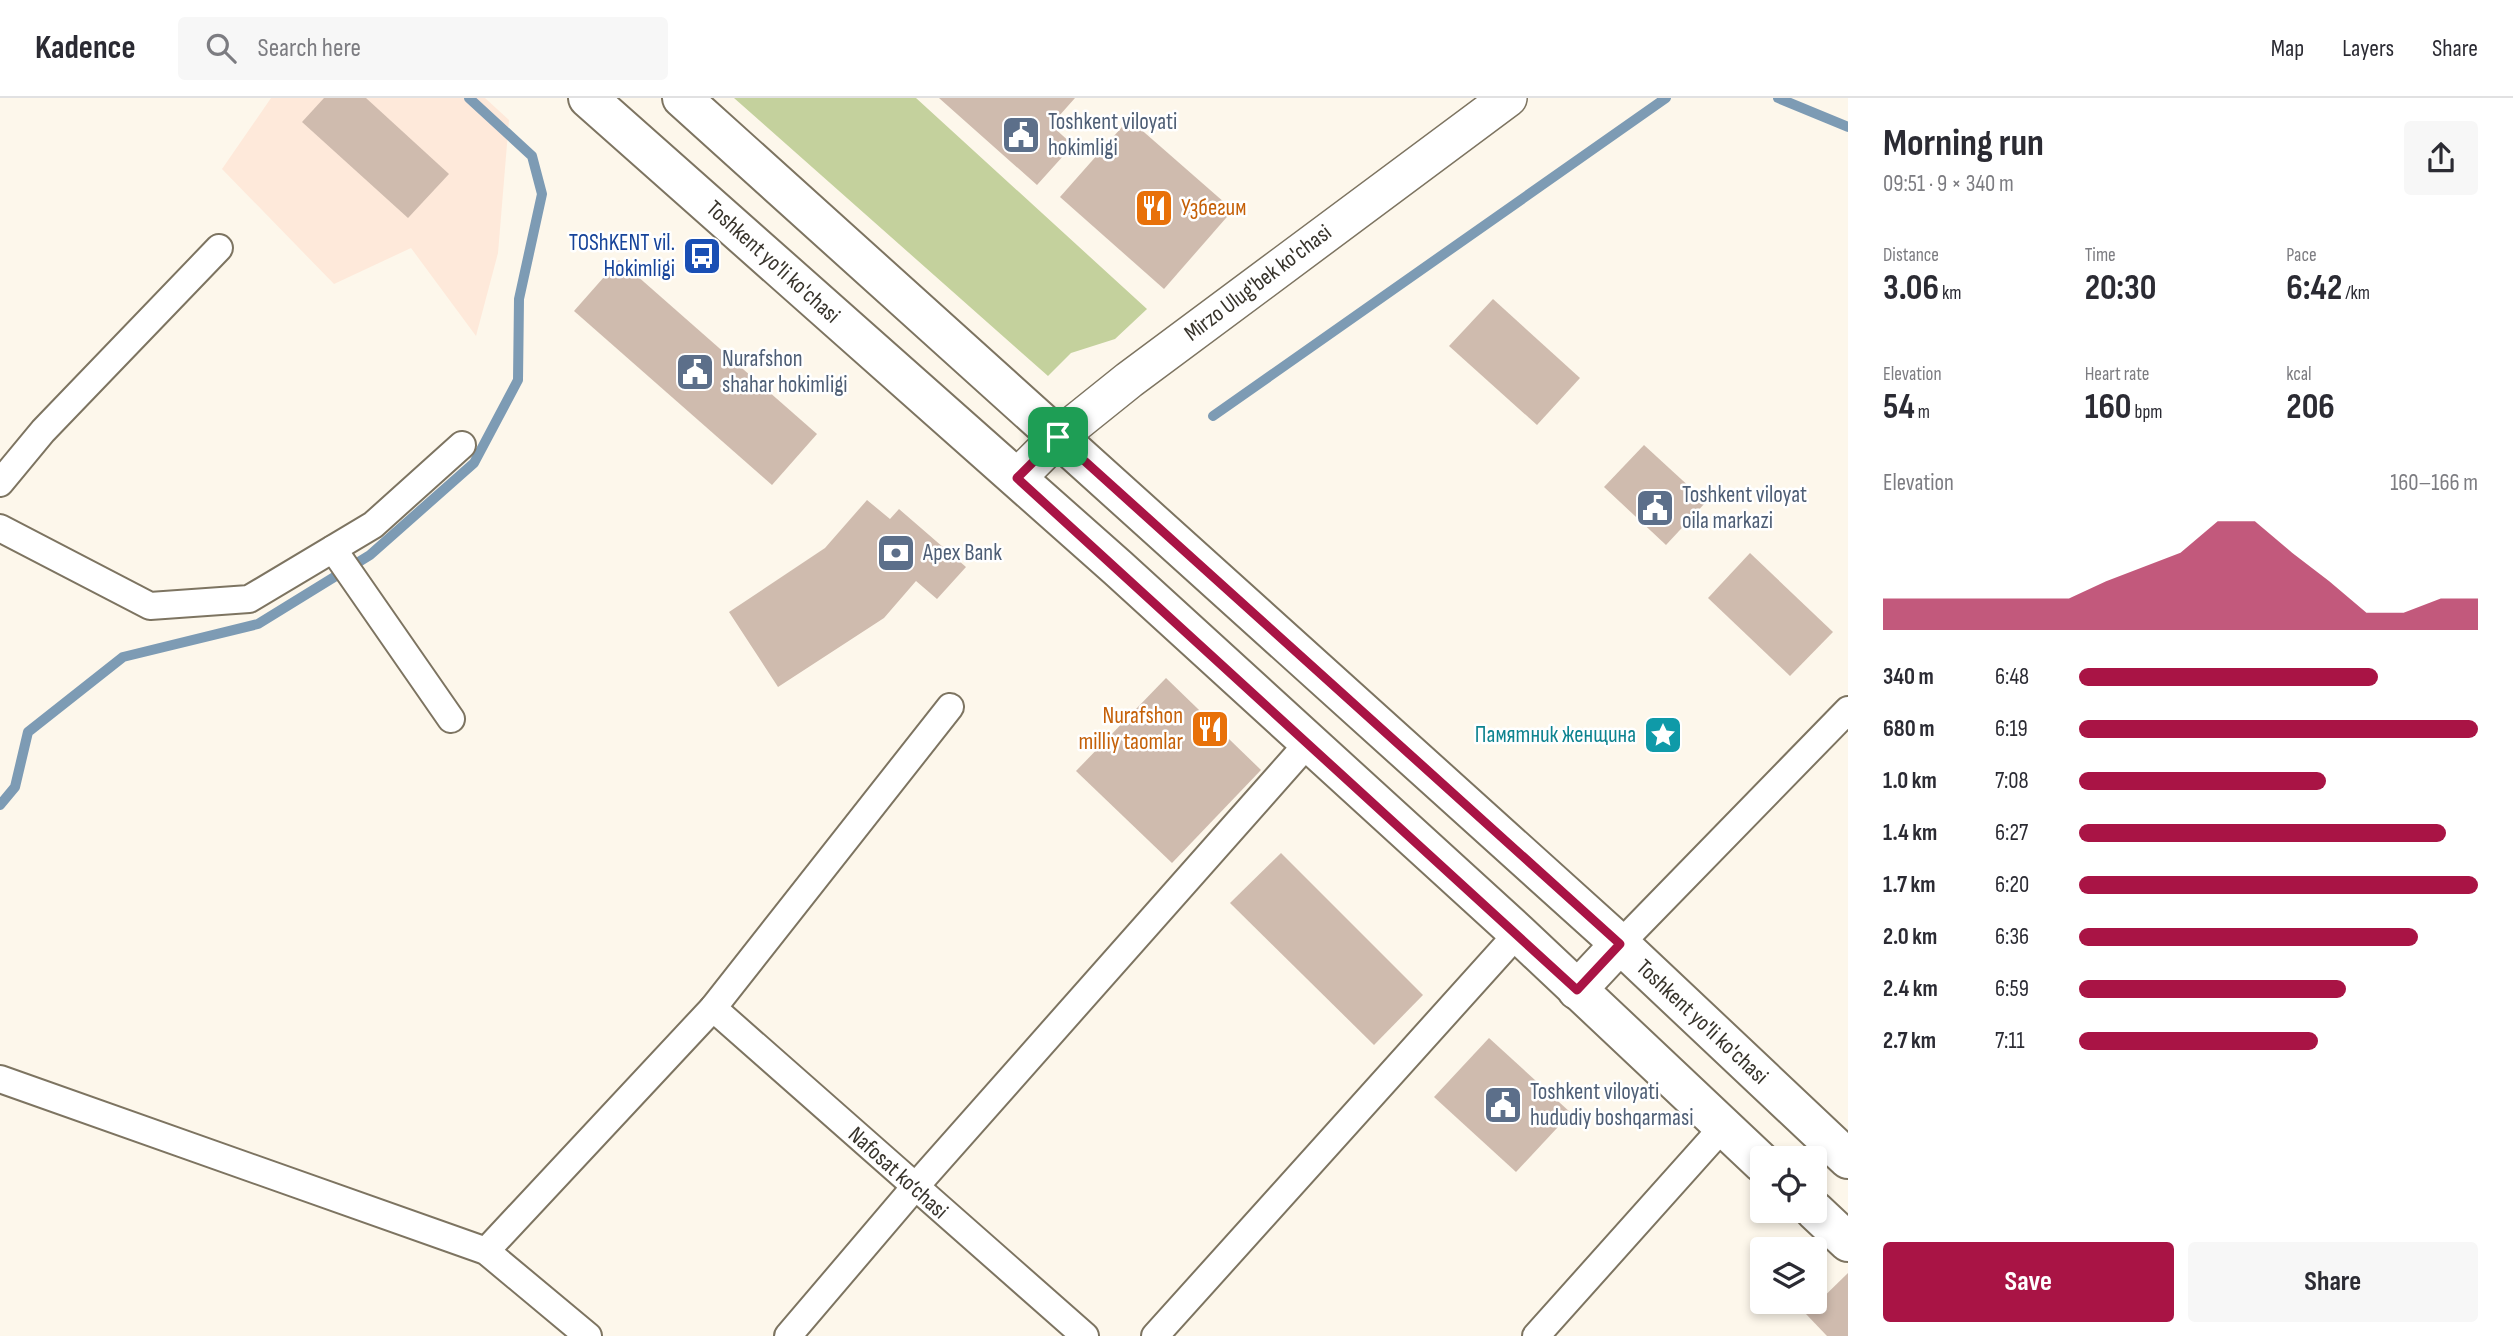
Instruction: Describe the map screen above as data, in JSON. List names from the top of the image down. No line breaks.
{"streets":{"main road":["Toshkent yo'li ko'chasi"],"street":["Mirzo Ulug'bek ko'chasi","Nafosat ko‘chasi"]},"crossings":[["Toshkent yo'li ko'chasi","Mirzo Ulug'bek ko'chasi"]],"places":{"public building":["Toshkent viloyati hokimligi","Nurafshon shahar hokimligi","Toshkent viloyat oila markazi","Toshkent viloyati hududiy boshqarmasi"],"restaurant":["Узбегим","Nurafshon milliy taomlar"],"bus stop":["TOShKENT vil. Hokimligi"],"bank":["Apex Bank"],"place":["Памятник женщина"]},"page":{"header":"Kadence","search":"Search here","nav":["Map","Layers","Share"],"heading":["Morning run","09:51 · 9 × 340 m"],"stats":[["Distance","3.06 km"],["Time","20:30"],["Pace","6:42 /km"],["Elevation","54 m"],["Heart rate","160 bpm"],["kcal","206"]],"chart":["Elevation","160–166 m"],"list":[{"name":"340 m","note":"6:48"},{"name":"680 m","note":"6:19"},{"name":"1.0 km","note":"7:08"},{"name":"1.4 km","note":"6:27"},{"name":"1.7 km","note":"6:20"},{"name":"2.0 km","note":"6:36"},{"name":"2.4 km","note":"6:59"},{"name":"2.7 km","note":"7:11"}],"buttons":["Save","Share"]}}
